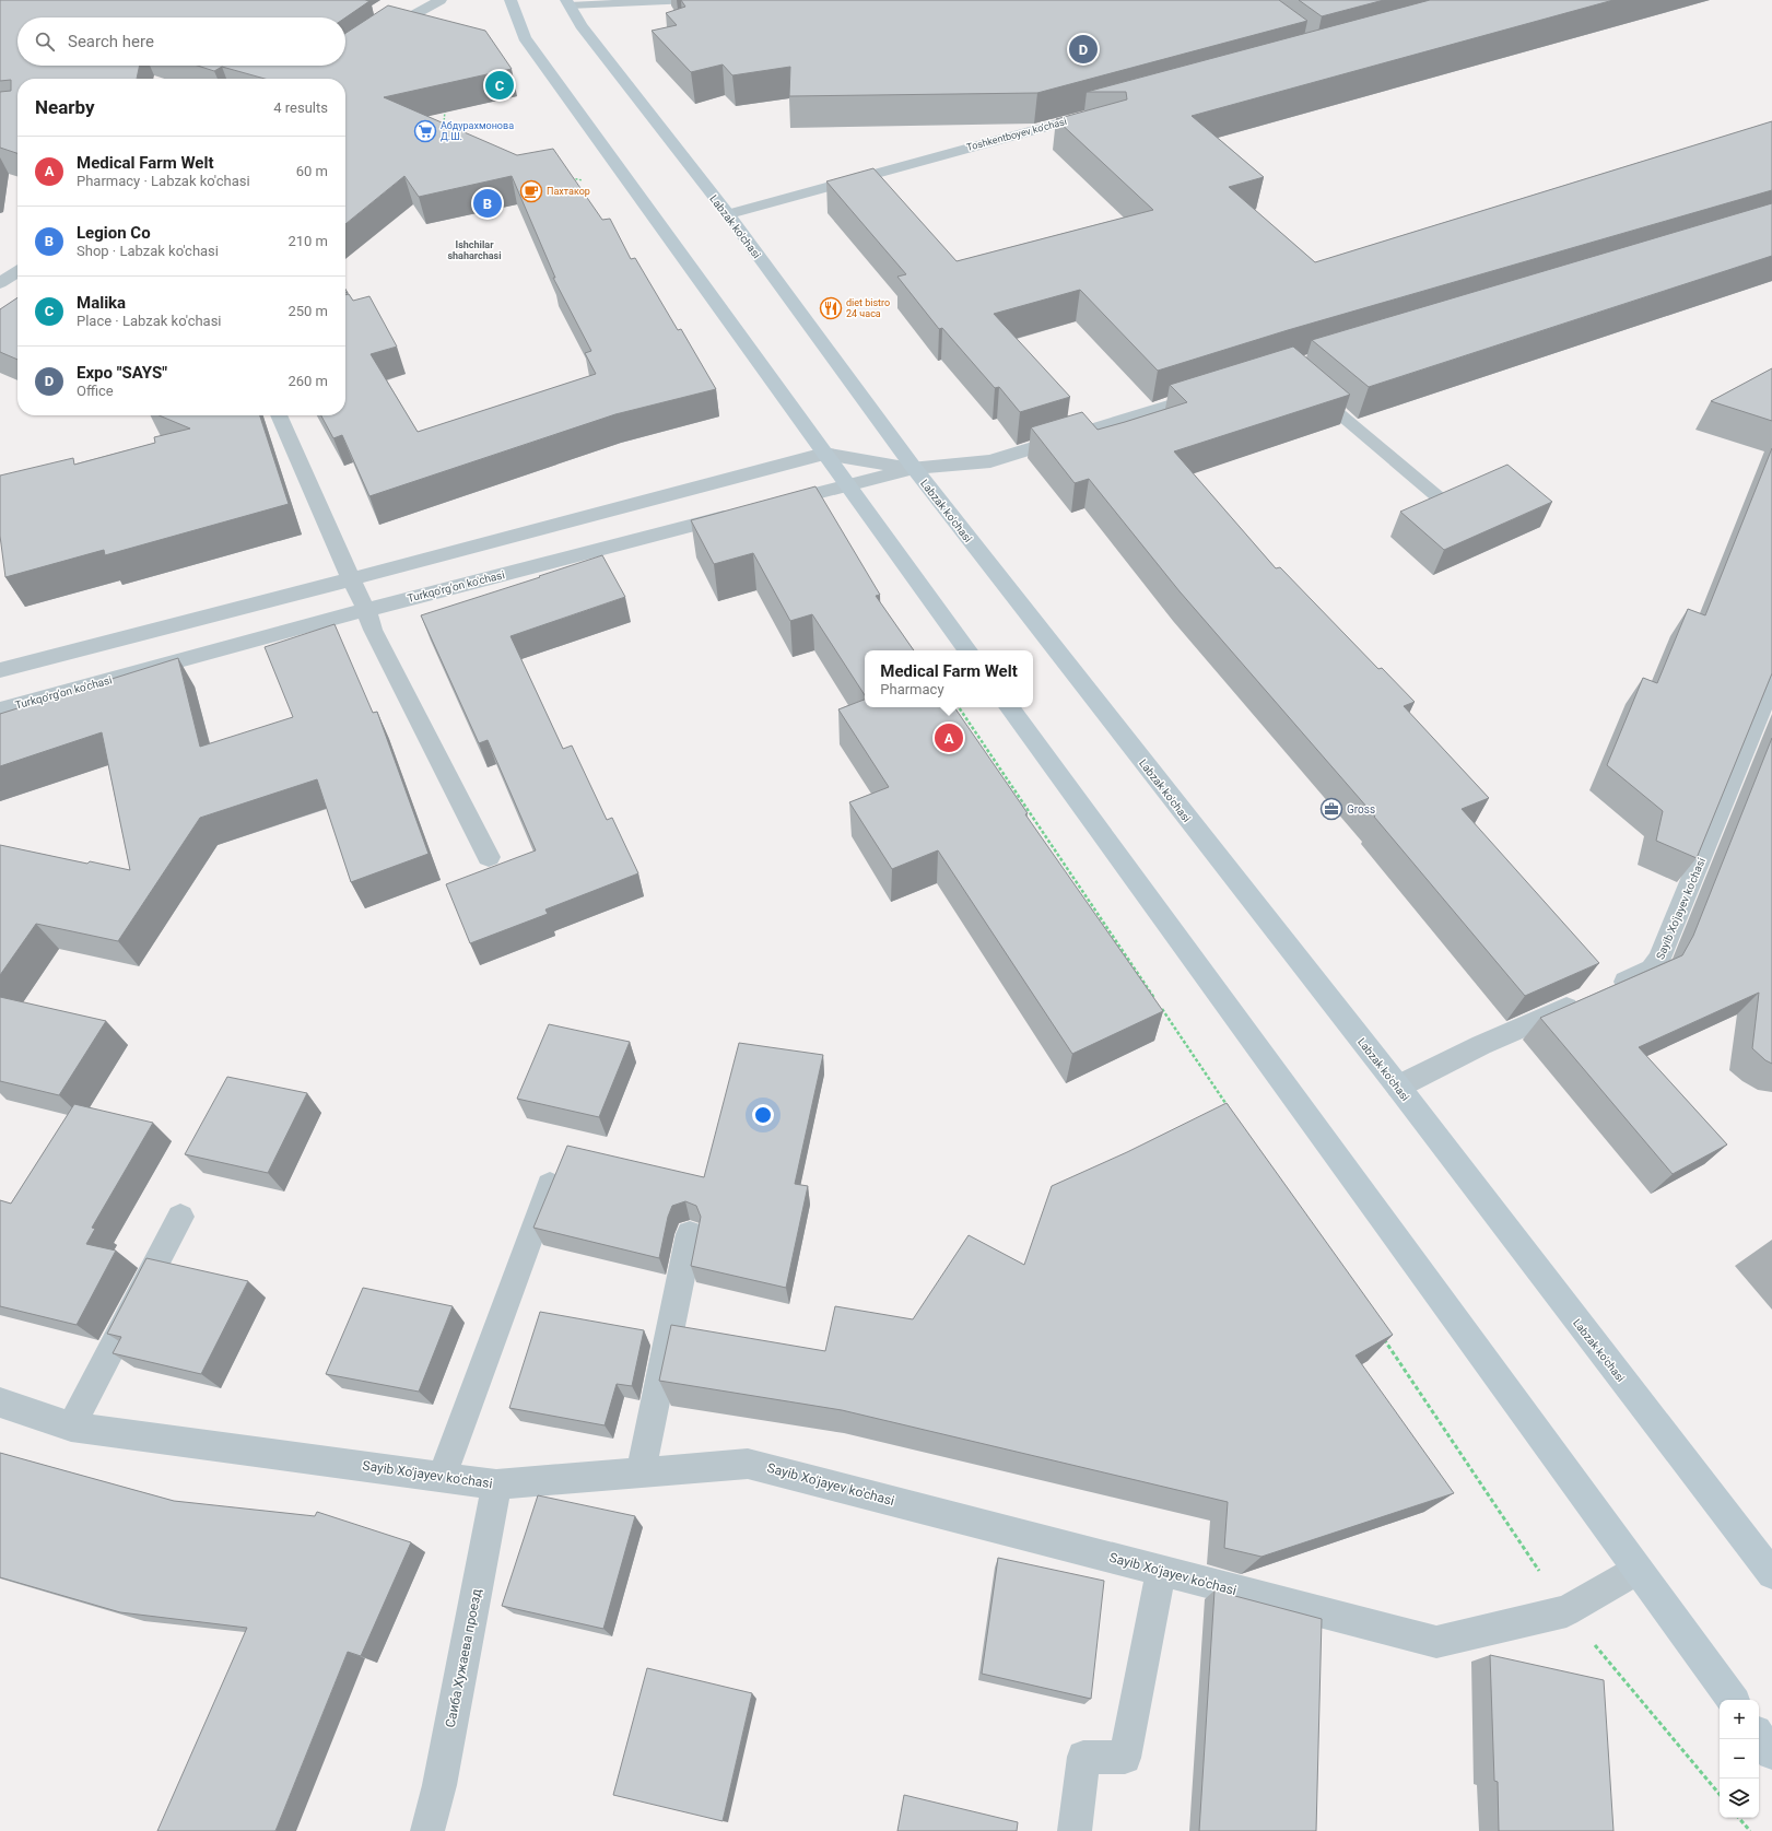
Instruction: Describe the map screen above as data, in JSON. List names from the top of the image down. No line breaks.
{"streets":{"main road":["Labzak ko'chasi"],"street":["Toshkentboyev ko'chasi","Turkqo'rg'on ko'chasi","Sayib Xo'jayev ko'chasi","Саиба Хужаева проезд"]},"crossings":[["Toshkentboyev ko'chasi","Labzak ko'chasi"],["Sayib Xo'jayev ko'chasi","Саиба Хужаева проезд"]],"districts":["Ishchilar shaharchasi"],"places":{"supermarket":["Абдурахмонова Д.Ш."],"cafe":["Пахтакор"],"restaurant":["diet bistro 24 часа"],"office":["Gross"]},"page":{"search":"Search here","pins":["D","C","B","A"],"heading":["Nearby","4 results"],"list":[{"mark":"A","name":"Medical Farm Welt","note":"Pharmacy · Labzak ko'chasi","value":"60 m"},{"mark":"B","name":"Legion Co","note":"Shop · Labzak ko'chasi","value":"210 m"},{"mark":"C","name":"Malika","note":"Place · Labzak ko'chasi","value":"250 m"},{"mark":"D","name":"Expo \"SAYS\"","note":"Office","value":"260 m"}],"popup":["Medical Farm Welt","Pharmacy"],"map_buttons":["+","−"]}}
